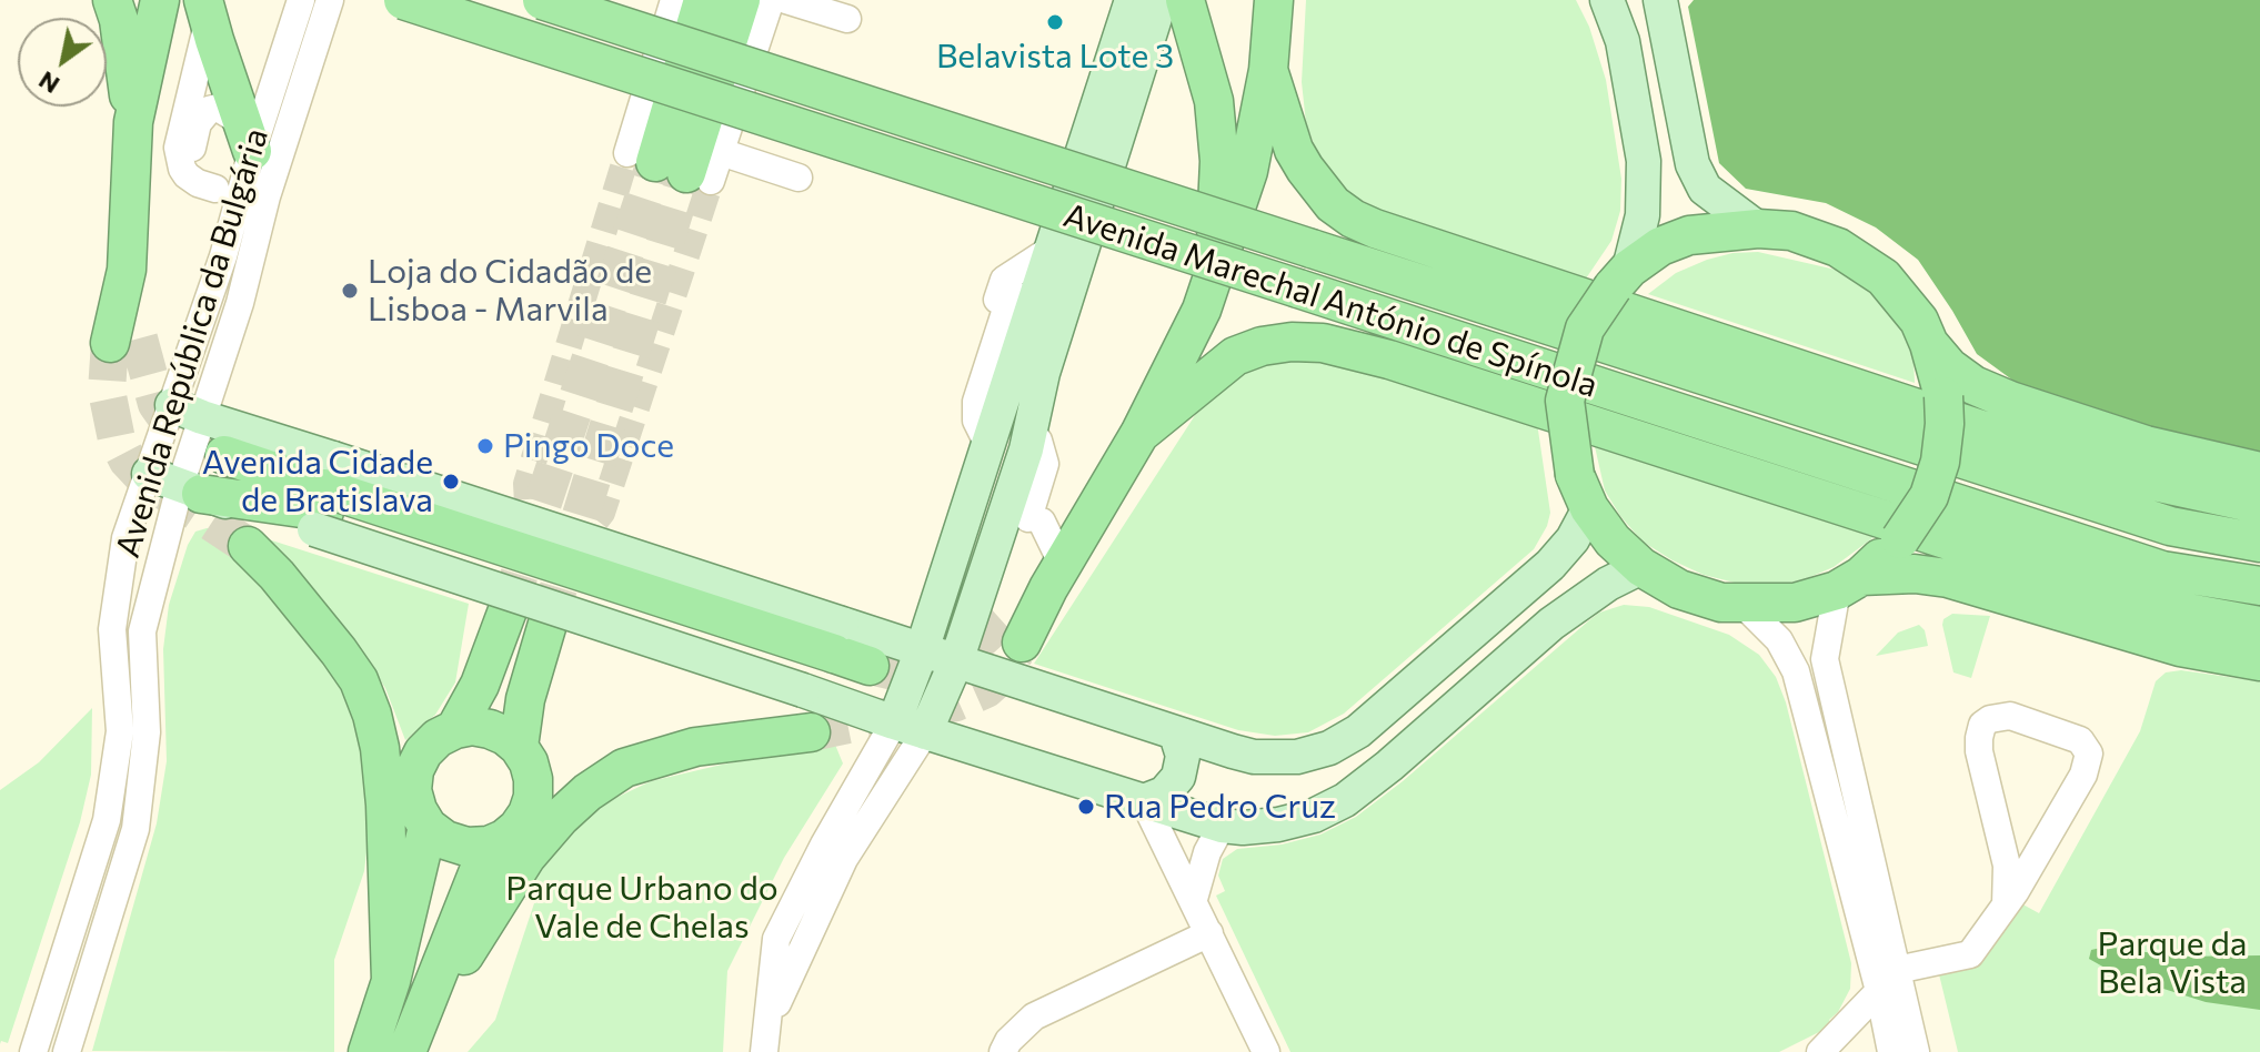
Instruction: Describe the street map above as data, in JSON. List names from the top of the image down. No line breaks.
{"streets":{"highway":["Avenida Marechal António de Spínola"],"street":["Avenida República da Bulgária"]},"parks":["Parque Urbano do Vale de Chelas","Parque da Bela Vista"],"places":["Belavista Lote 3","Loja do Cidadão de Lisboa - Marvila","Pingo Doce","Avenida Cidade de Bratislava","Rua Pedro Cruz"],"north":"bottom left"}
